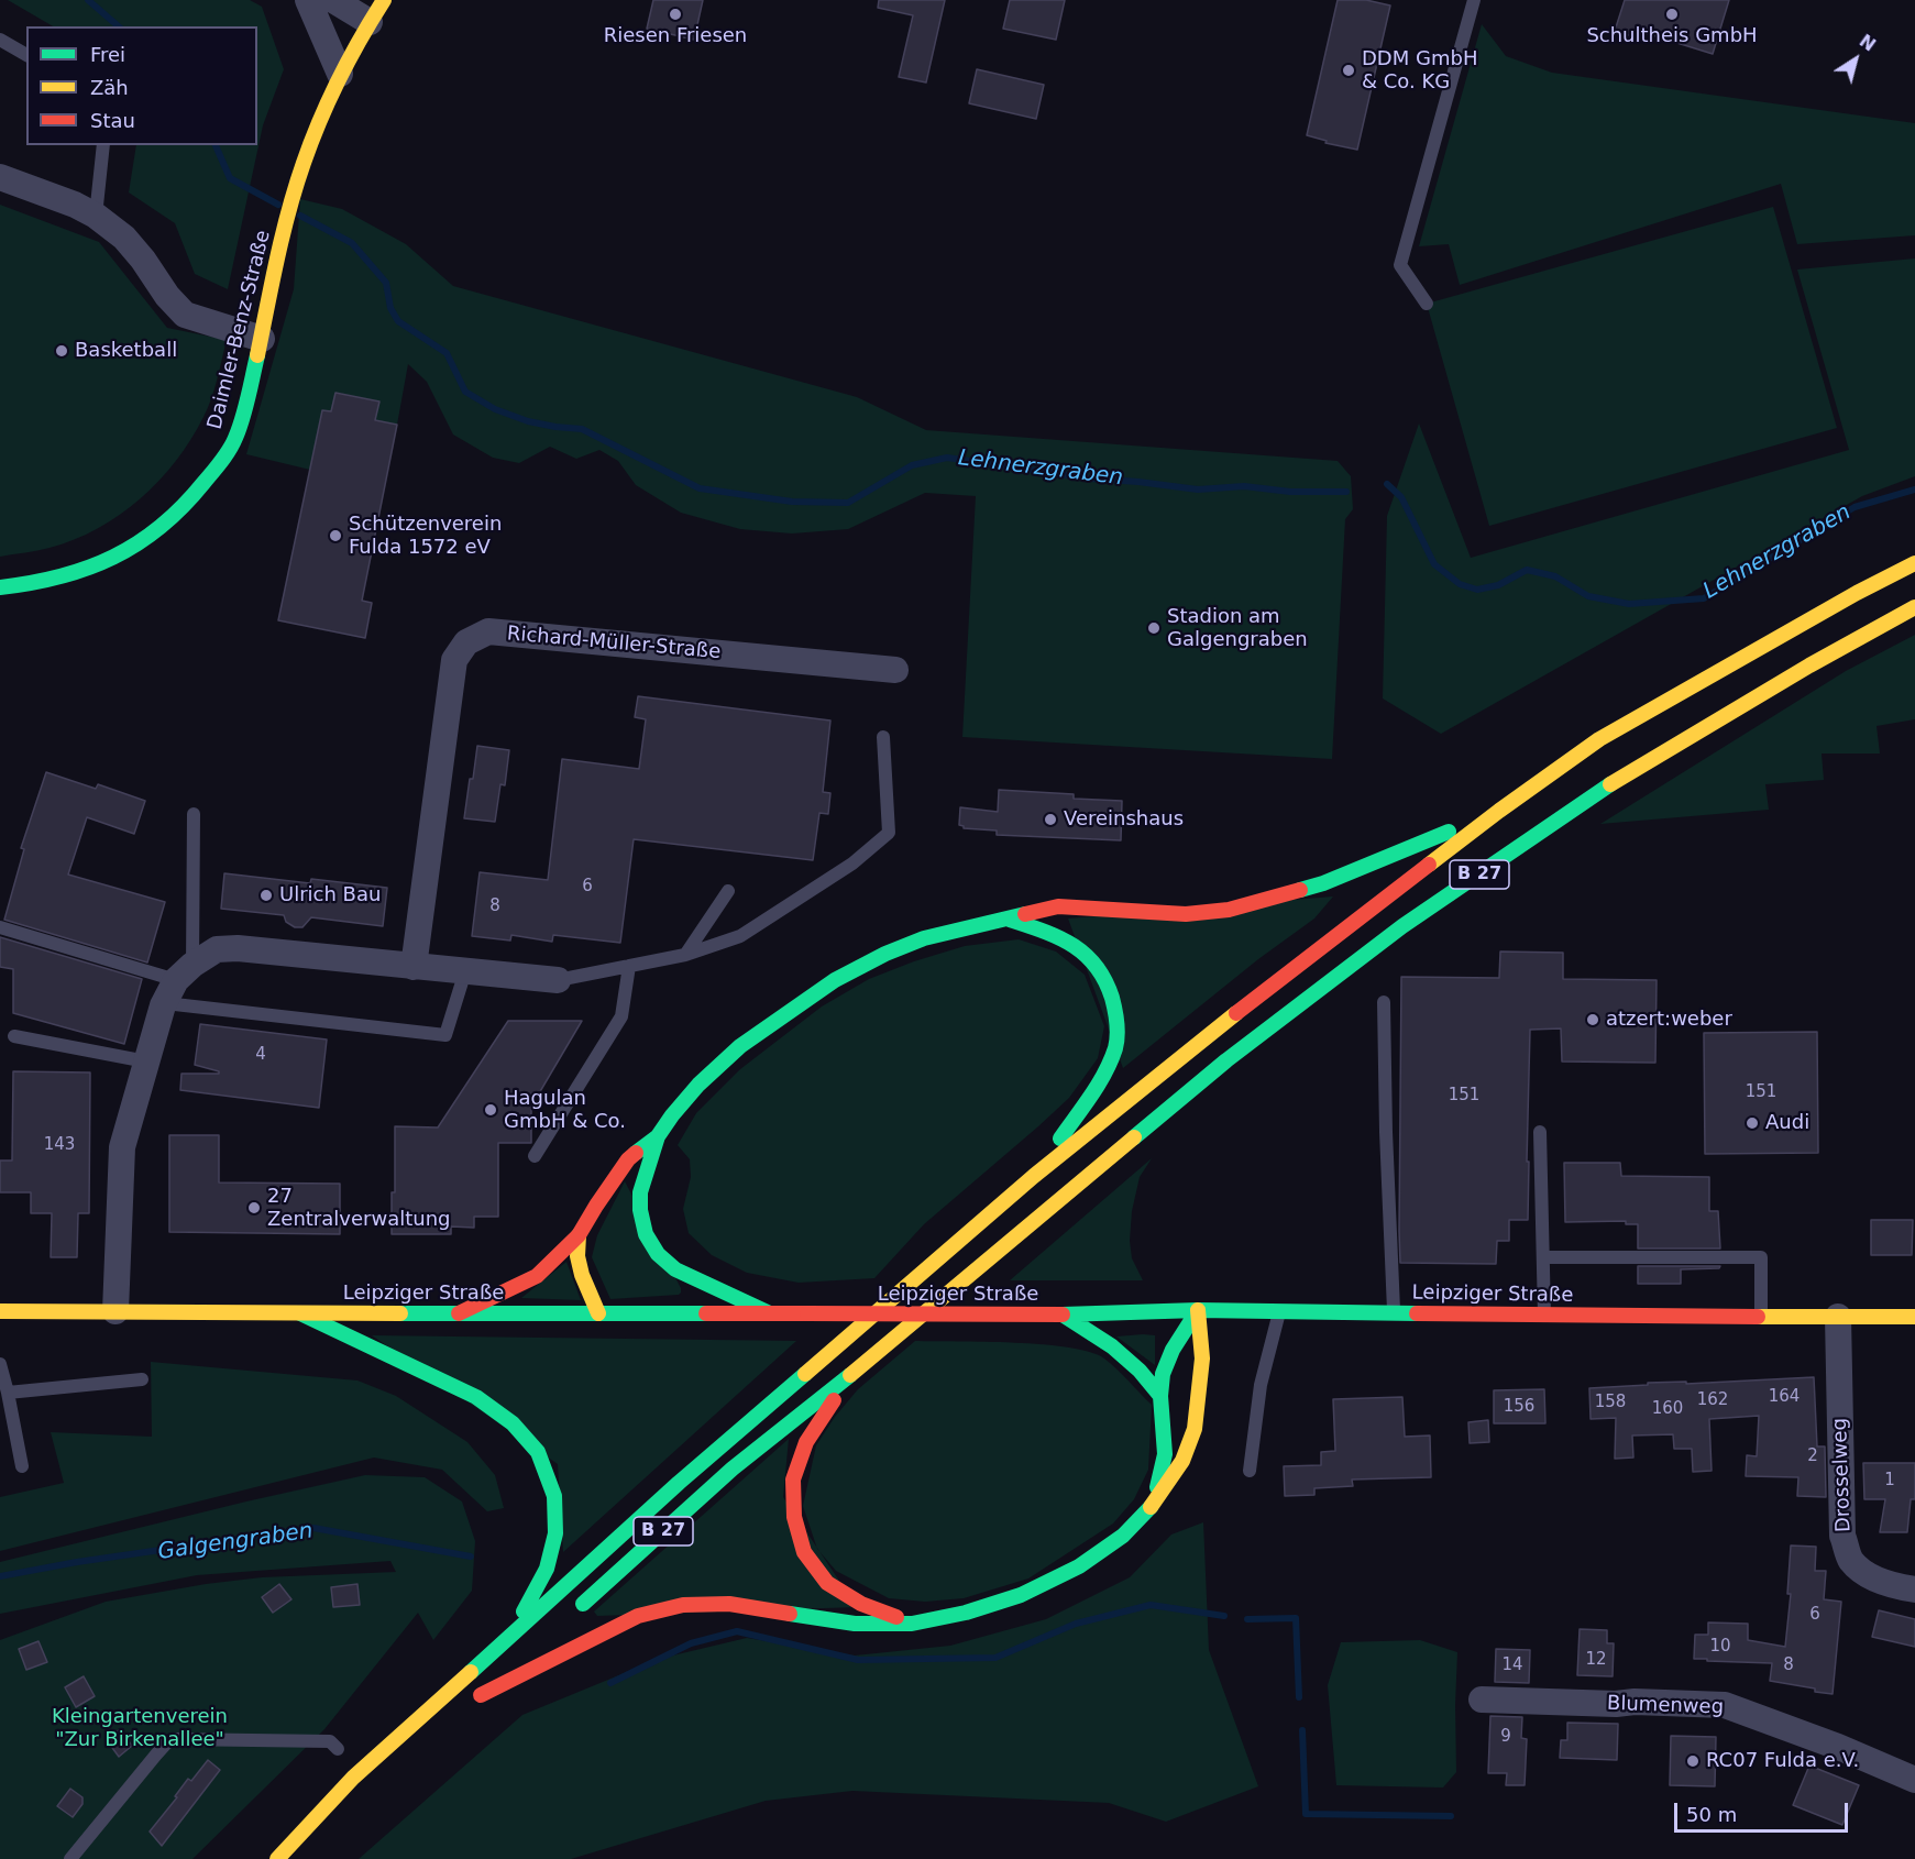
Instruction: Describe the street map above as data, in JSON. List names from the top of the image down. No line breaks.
{"streets":{"main road":["Daimler-Benz-Straße","B 27","Leipziger Straße"],"street":["Richard-Müller-Straße","Drosselweg","Blumenweg"]},"crossings":[["Leipziger Straße","Drosselweg"]],"water":["Lehnerzgraben","Galgengraben"],"parks":["Kleingartenverein \"Zur Birkenallee\""],"places":["Riesen Friesen","Schultheis GmbH","DDM GmbH & Co. KG","Basketball","Schützenverein Fulda 1572 eV","Stadion am Galgengraben","Vereinshaus","Ulrich Bau","atzert:weber","Hagulan GmbH & Co.","Audi","27 Zentralverwaltung","RC07 Fulda e.V."],"house_numbers":["6","8","4","151","151","143","164","162","158","156","160","2","1","6","10","12","14","8","9"],"legend":["Frei","Zäh","Stau"],"scale_bar":"50 m","north":"top right"}
